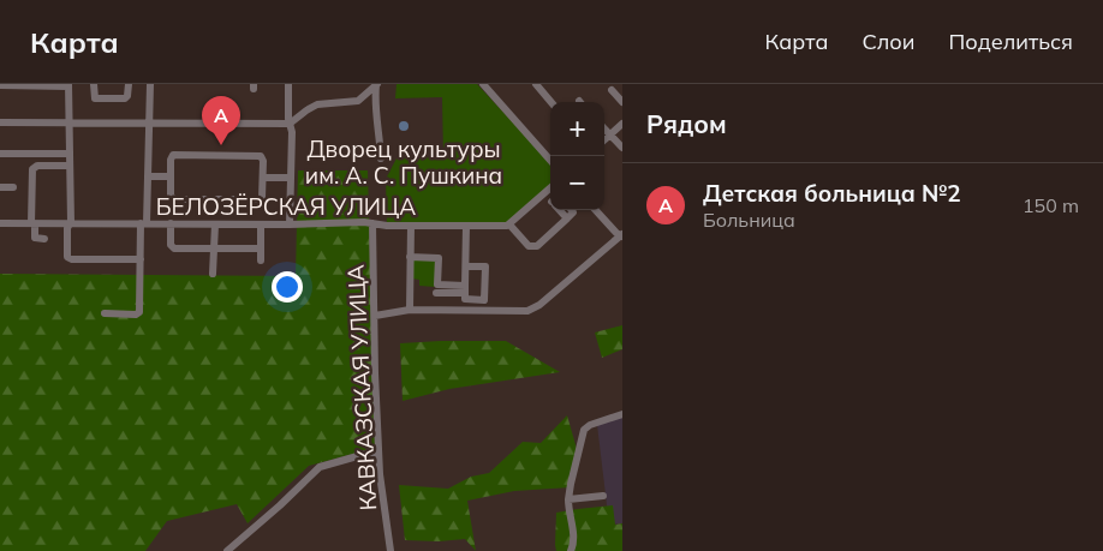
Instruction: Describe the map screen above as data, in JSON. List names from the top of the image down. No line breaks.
{"streets":{"street":["БЕЛОЗЁРСКАЯ УЛИЦА","КАВКАЗСКАЯ УЛИЦА"]},"crossings":[["БЕЛОЗЁРСКАЯ УЛИЦА","КАВКАЗСКАЯ УЛИЦА"]],"places":["Дворец культуры им. А. С. Пушкина"],"page":{"header":"Карта","nav":["Карта","Слои","Поделиться"],"heading":"Рядом","pins":"A","map_buttons":["+","−"],"list":[{"mark":"A","name":"Детская больница №2","note":"Больница","value":"150 m"}]}}
